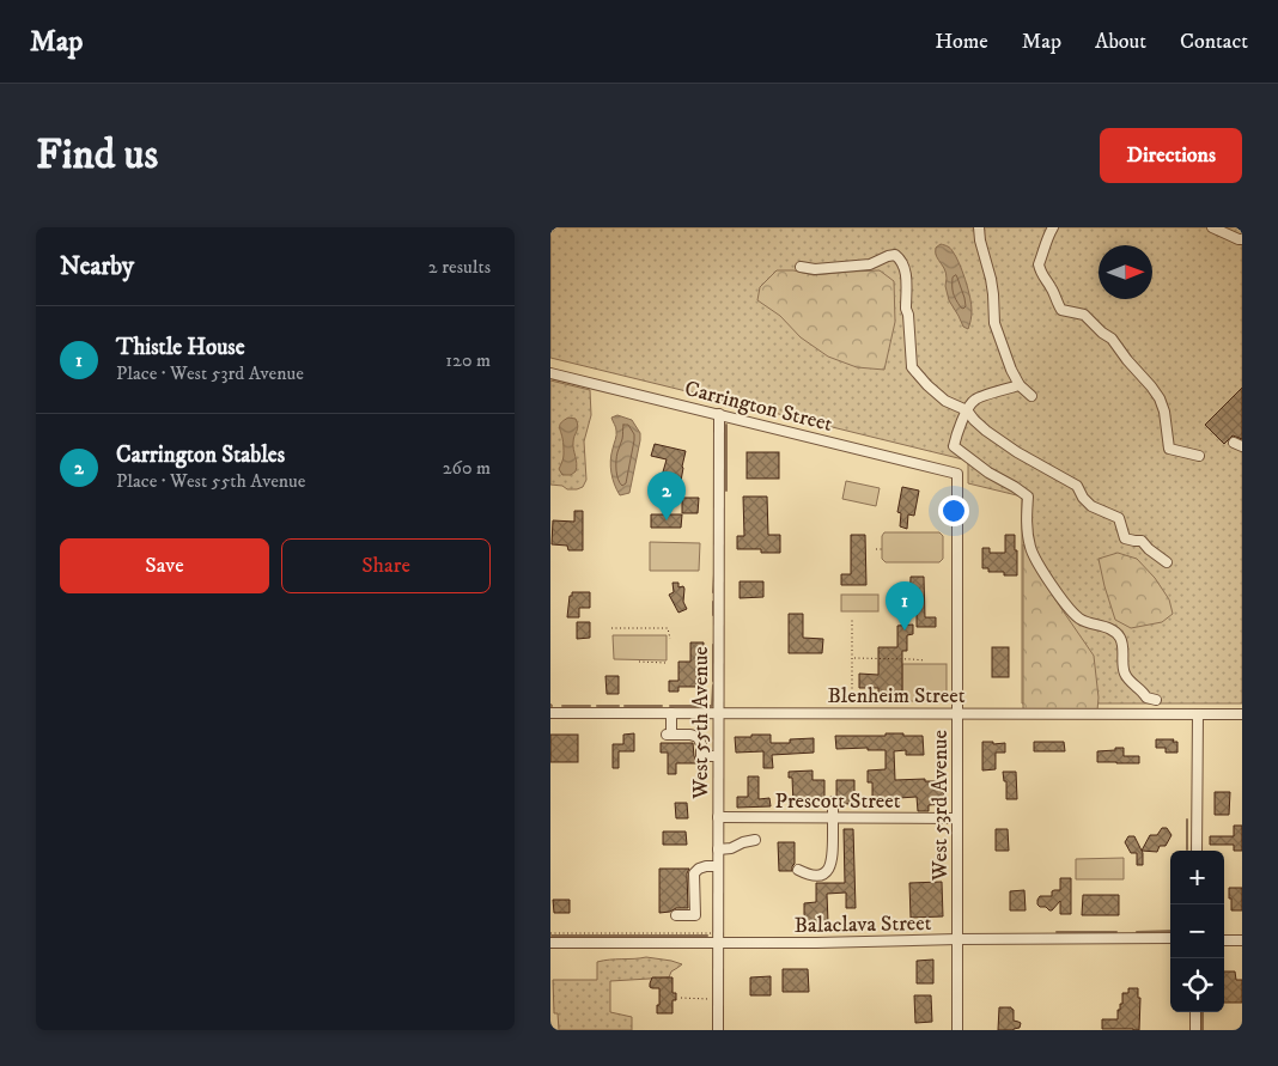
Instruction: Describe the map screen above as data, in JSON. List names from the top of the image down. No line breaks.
{"streets":{"street":["Carrington Street","Blenheim Street","West 55th Avenue","Prescott Street","West 53rd Avenue","Balaclava Street"]},"crossings":[["Carrington Street","West 55th Avenue"],["Carrington Street","West 53rd Avenue"],["Blenheim Street","West 55th Avenue"],["Blenheim Street","West 53rd Avenue"],["West 55th Avenue","Prescott Street"],["West 55th Avenue","Balaclava Street"],["Prescott Street","West 53rd Avenue"],["West 53rd Avenue","Balaclava Street"]],"north":"right","page":{"header":"Map","nav":["Home","Map","About","Contact"],"buttons":["Directions",["Save","Share"]],"title":"Find us","heading":["Nearby","2 results"],"list":[{"mark":"1","name":"Thistle House","note":"Place · West 53rd Avenue","value":"120 m"},{"mark":"2","name":"Carrington Stables","note":"Place · West 55th Avenue","value":"260 m"}],"pins":["2","1"],"map_buttons":["+","−"]}}
